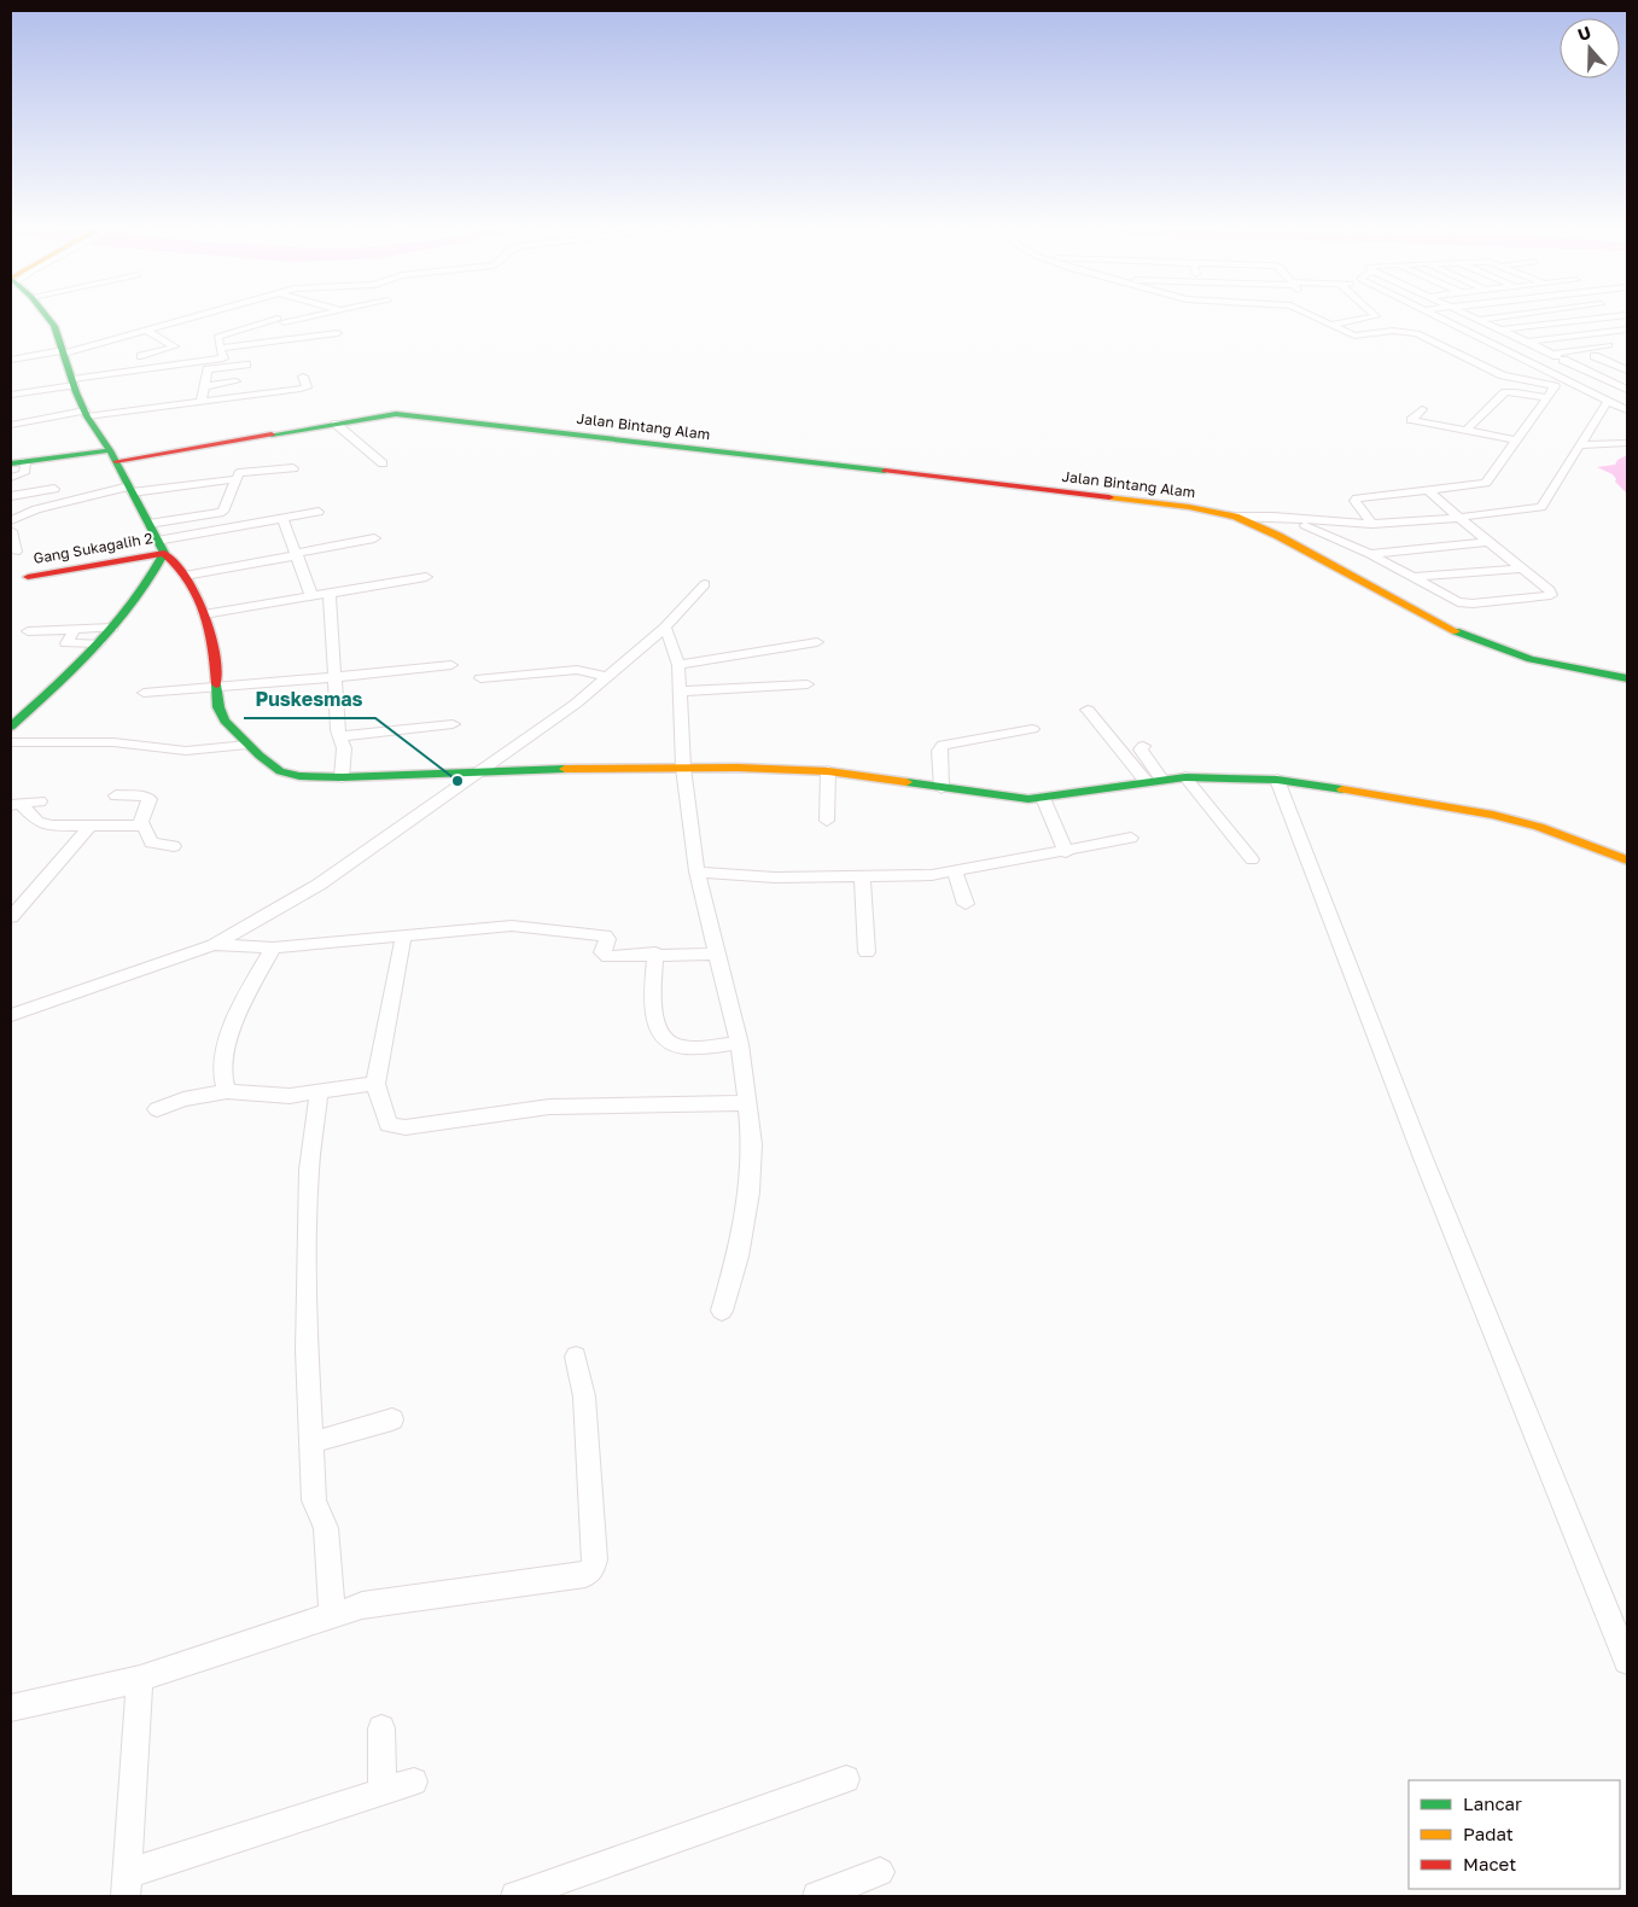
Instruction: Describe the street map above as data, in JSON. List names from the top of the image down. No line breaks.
{"streets":{"street":["Jalan Bintang Alam","Gang Sukagalih 2"]},"places":["Puskesmas"],"legend":["Lancar","Padat","Macet"],"north":"top"}
